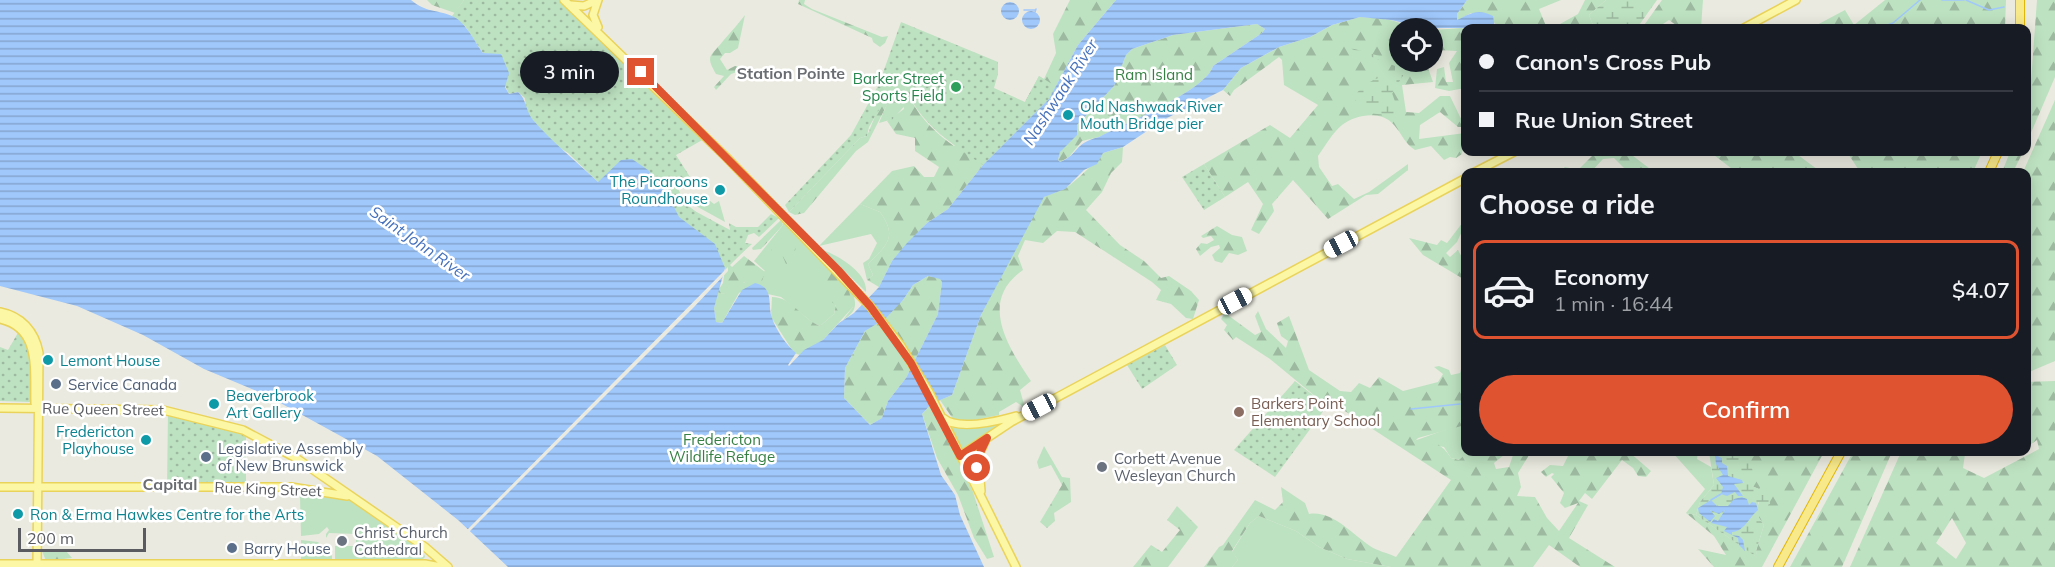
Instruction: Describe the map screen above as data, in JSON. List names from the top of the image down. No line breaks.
{"streets":{"main road":["Rue Queen Street","Rue King Street"]},"crossings":[["Rue Queen Street","Rue King Street"]],"districts":["Station Pointe","Capital"],"water":["Nashwaak River","Saint John River"],"parks":["Ram Island","Fredericton Wildlife Refuge"],"places":["Barker Street Sports Field","Old Nashwaak River Mouth Bridge pier","The Picaroons Roundhouse","Lemont House","Service Canada","Beaverbrook Art Gallery","Barkers Point Elementary School","Fredericton Playhouse","Legislative Assembly of New Brunswick","Corbett Avenue Wesleyan Church","Ron & Erma Hawkes Centre for the Arts","Christ Church Cathedral","Barry House"],"scale_bar":"200 m","page":{"banner":["Canon's Cross Pub","Rue Union Street"],"bubble":"3 min","heading":"Choose a ride","list":[{"name":"Economy","note":"1 min · 16:44","value":"$4.07"}],"buttons":"Confirm","scale":"200 m"}}
